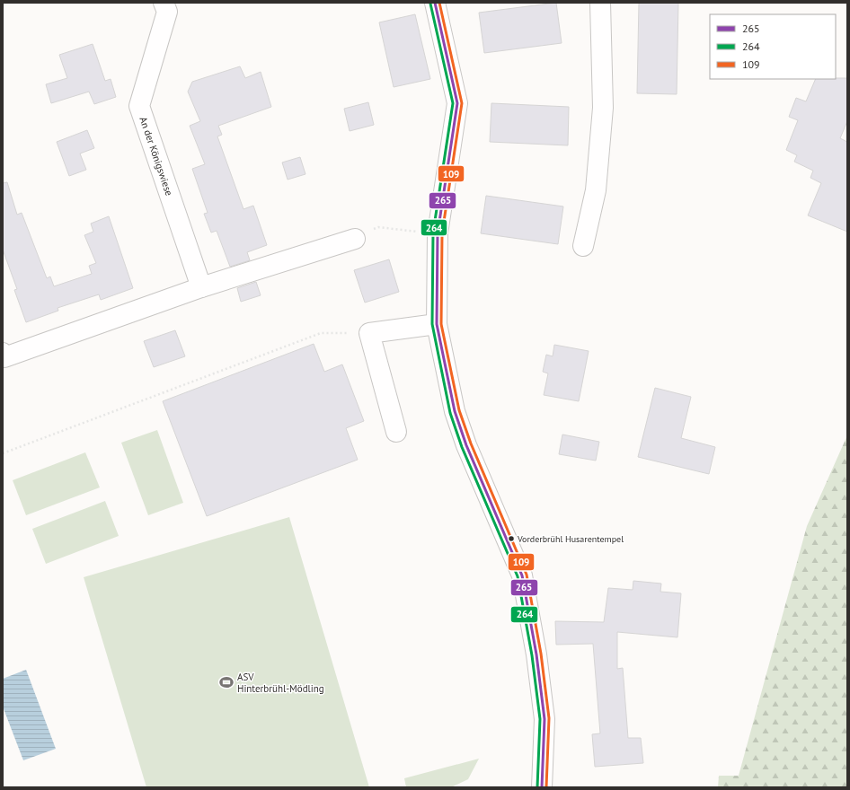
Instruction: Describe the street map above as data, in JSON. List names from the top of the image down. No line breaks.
{"streets":{"main road":["An der Königswiese"]},"places":{"other":["Vorderbrühl Husarentempel"],"sports":["ASV Hinterbrühl-Mödling"]},"lines":["transit line 265","transit line 109","transit line 264"],"legend":["265","264","109"]}
